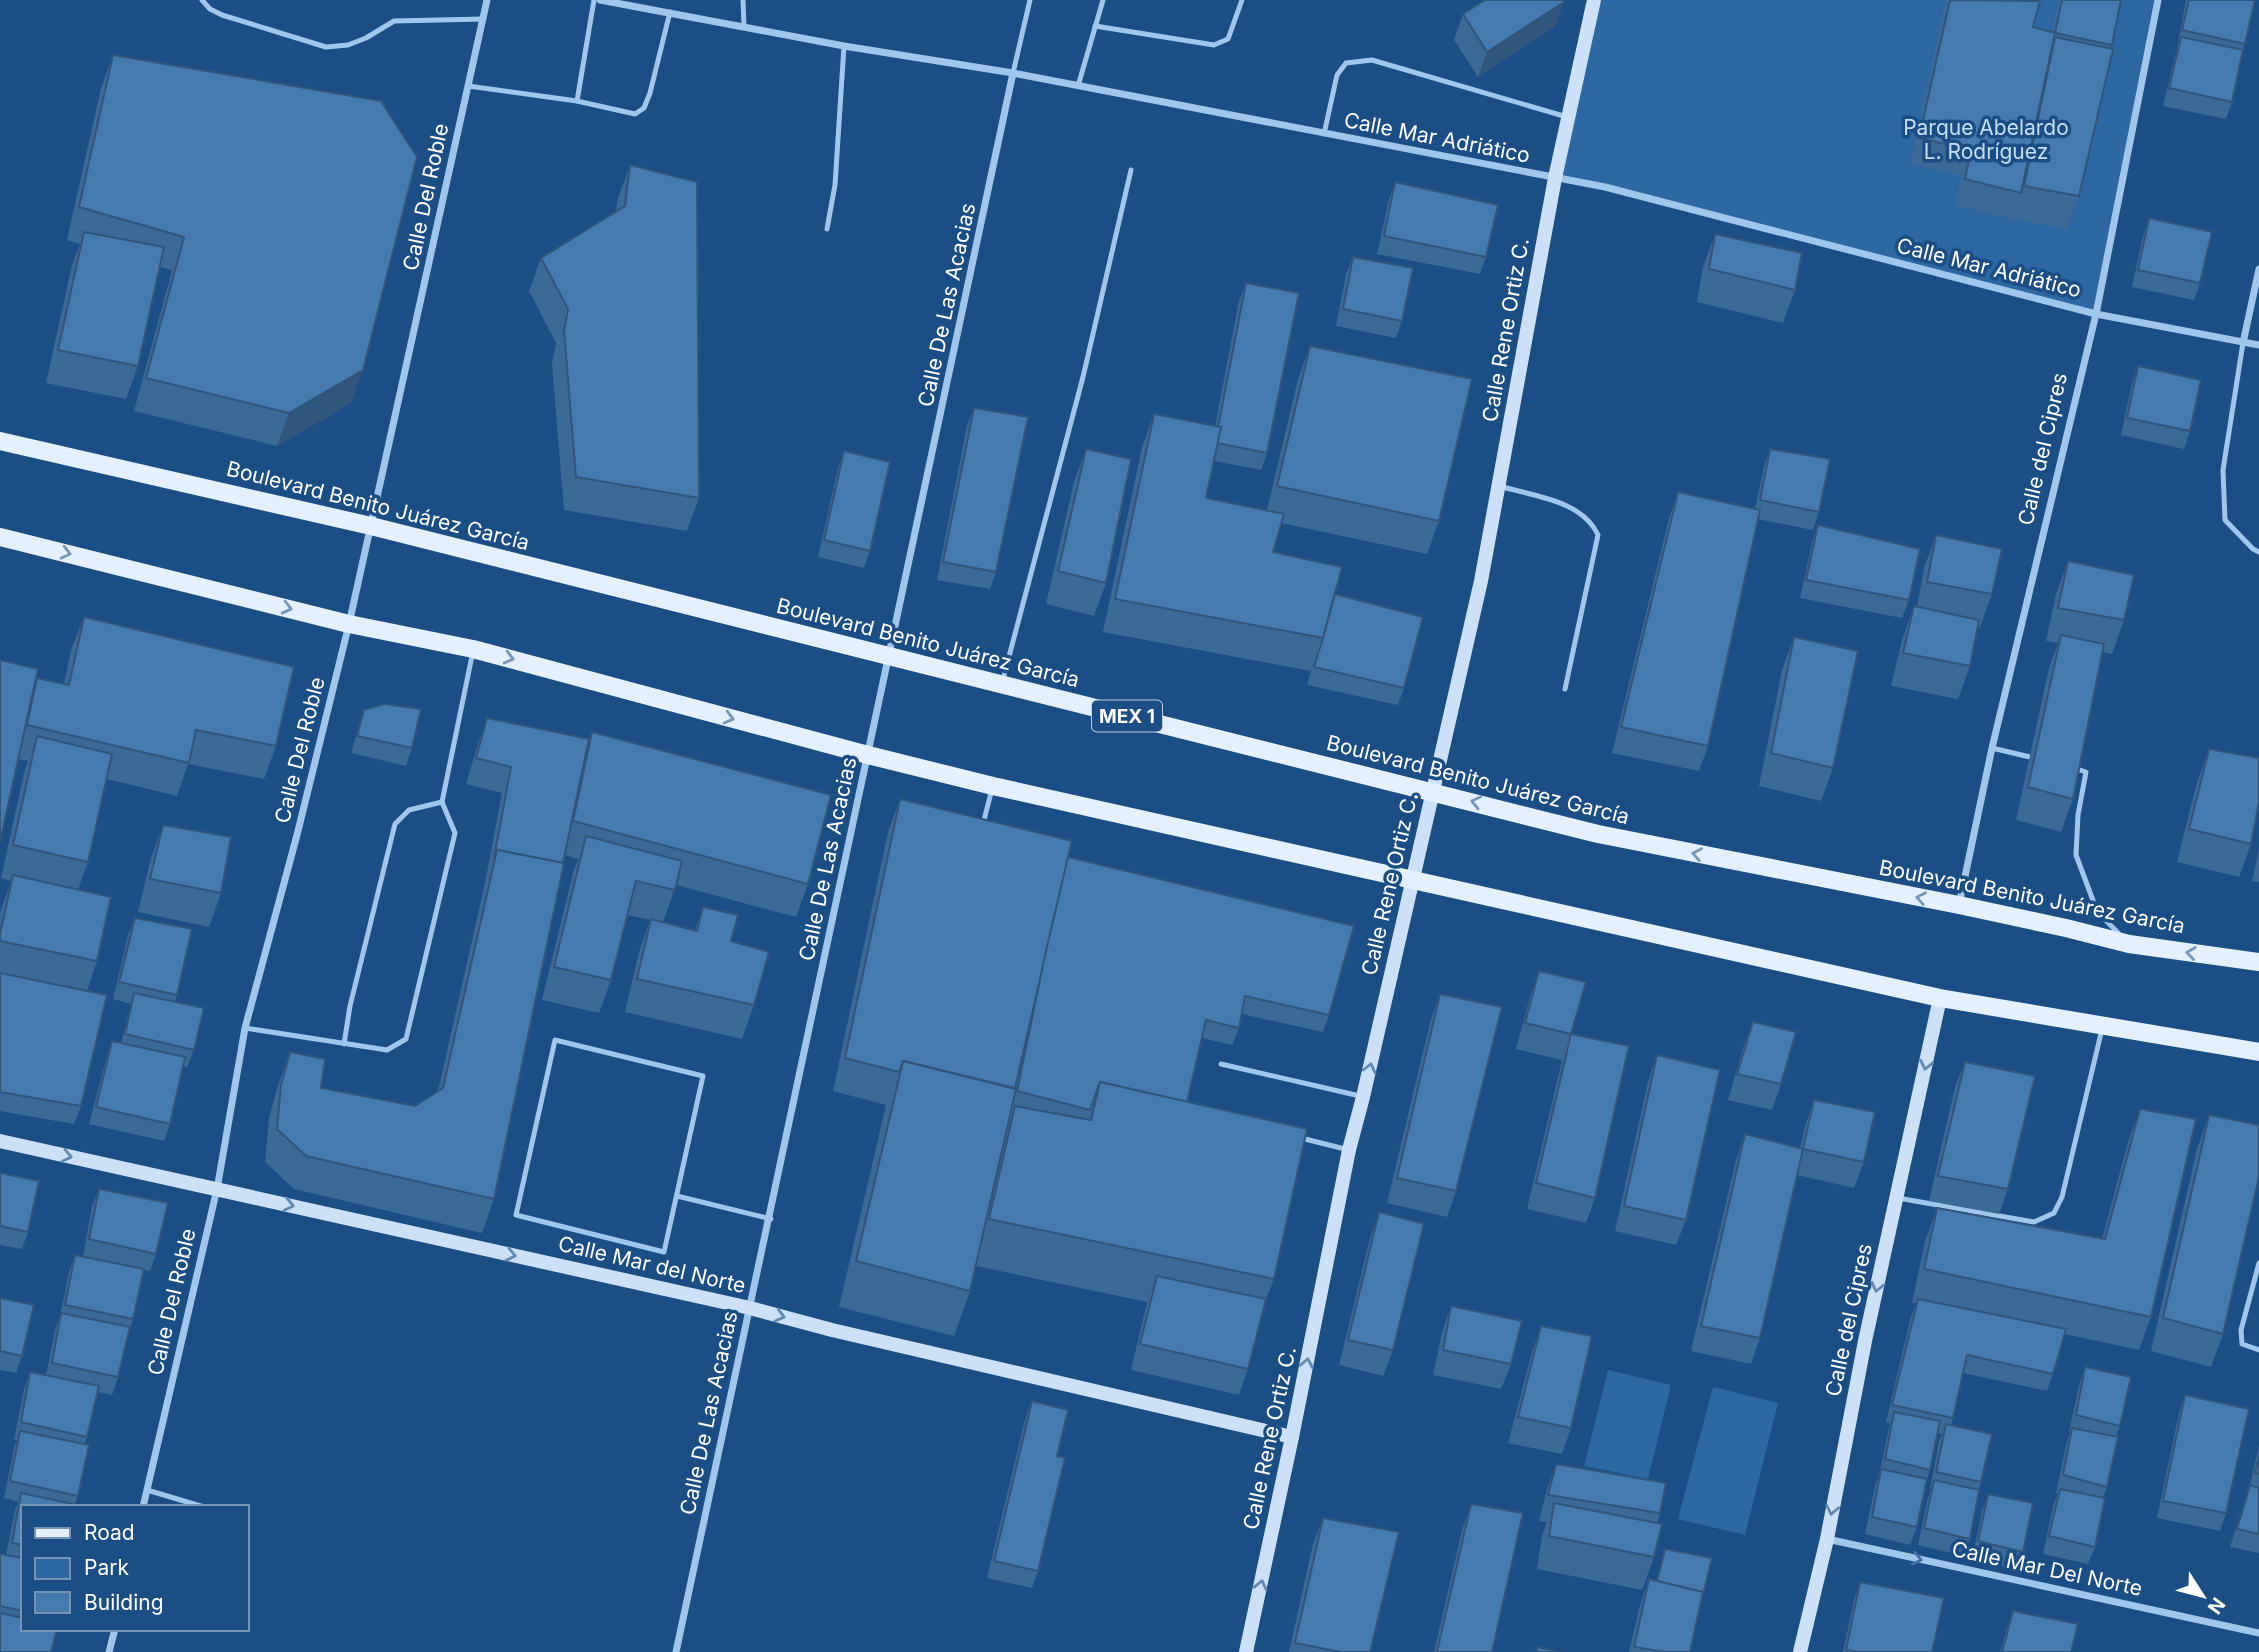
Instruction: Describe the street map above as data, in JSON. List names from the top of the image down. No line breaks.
{"streets":{"main road":["Boulevard Benito Juárez García","MEX 1"],"street":["Calle Mar Adriático","Calle Del Roble","Calle De Las Acacias","Calle Rene Ortiz C.","Calle del Cipres","Calle Mar del Norte","Calle Mar Del Norte"]},"crossings":[["Calle Mar Adriático","Calle De Las Acacias"],["Calle Mar Adriático","Calle Rene Ortiz C."],["Calle Mar Adriático","Calle del Cipres"],["Calle Del Roble","Boulevard Benito Juárez García"],["Calle Del Roble","Calle Mar del Norte"],["Calle De Las Acacias","Boulevard Benito Juárez García"],["Calle De Las Acacias","Calle Mar del Norte"],["Calle Rene Ortiz C.","Boulevard Benito Juárez García"],["Calle Rene Ortiz C.","Calle Mar del Norte"],["Calle del Cipres","Boulevard Benito Juárez García"],["Calle del Cipres","Calle Mar Del Norte"]],"one_way":["Calle Rene Ortiz C.","Calle Mar del Norte","Calle Mar Del Norte"],"parks":["Parque Abelardo L. Rodríguez"],"legend":["Road","Park","Building"],"north":"bottom right"}
